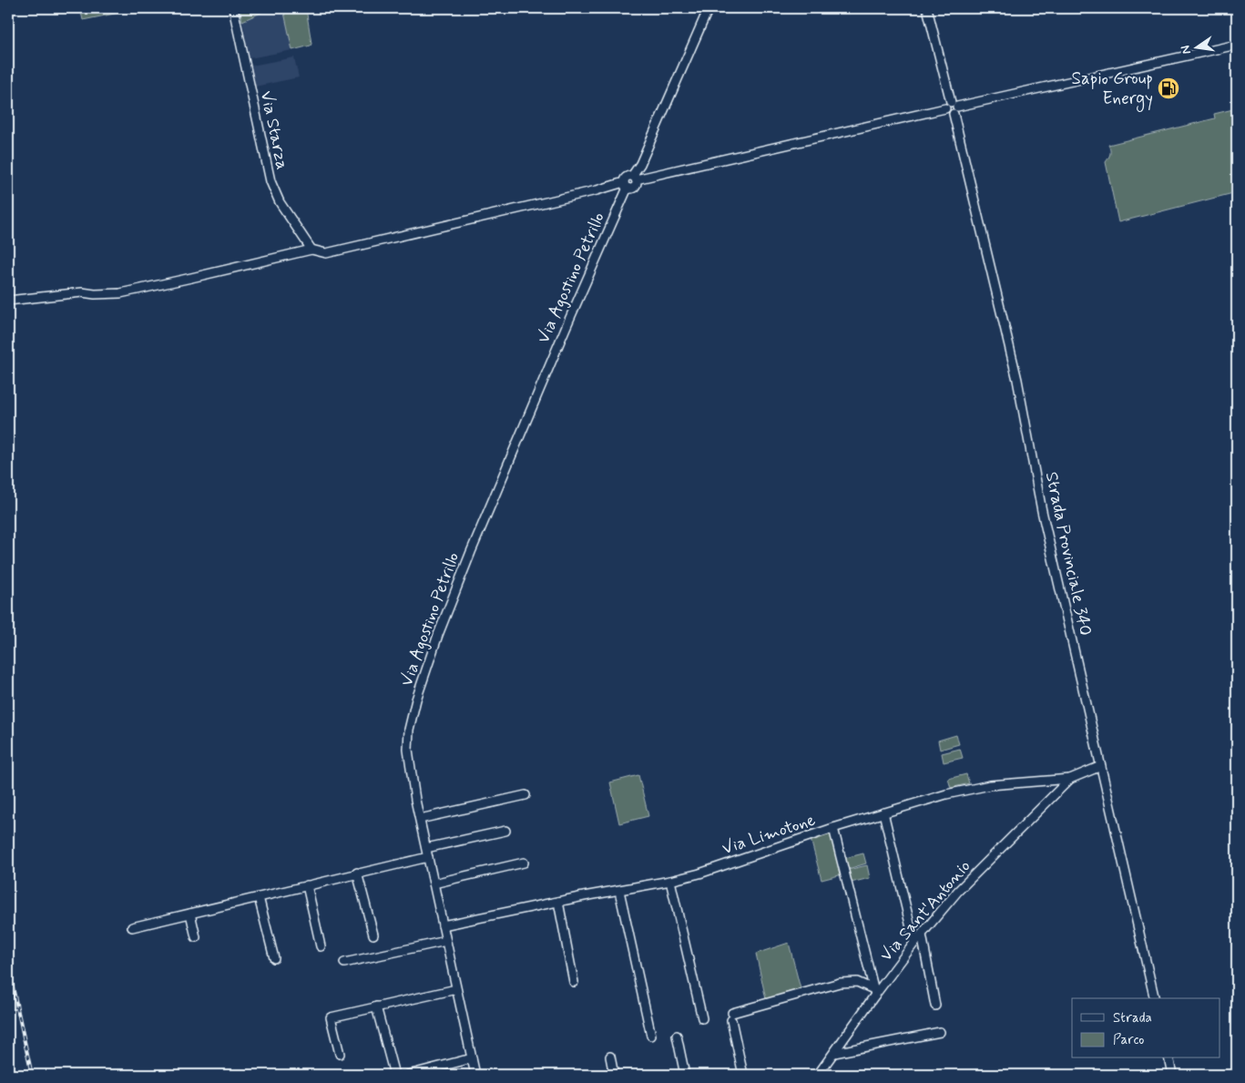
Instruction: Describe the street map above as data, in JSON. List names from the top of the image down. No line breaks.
{"streets":{"street":["Via Starza","Via Agostino Petrillo","Strada Provinciale 340","Via Limotone","Via Sant'Antonio"]},"crossings":[["Via Agostino Petrillo","Via Limotone"],["Strada Provinciale 340","Via Limotone"],["Via Limotone","Via Sant'Antonio"]],"places":{"fuel station":["Sapio Group Energy"]},"legend":["Strada","Parco"],"north":"left"}
